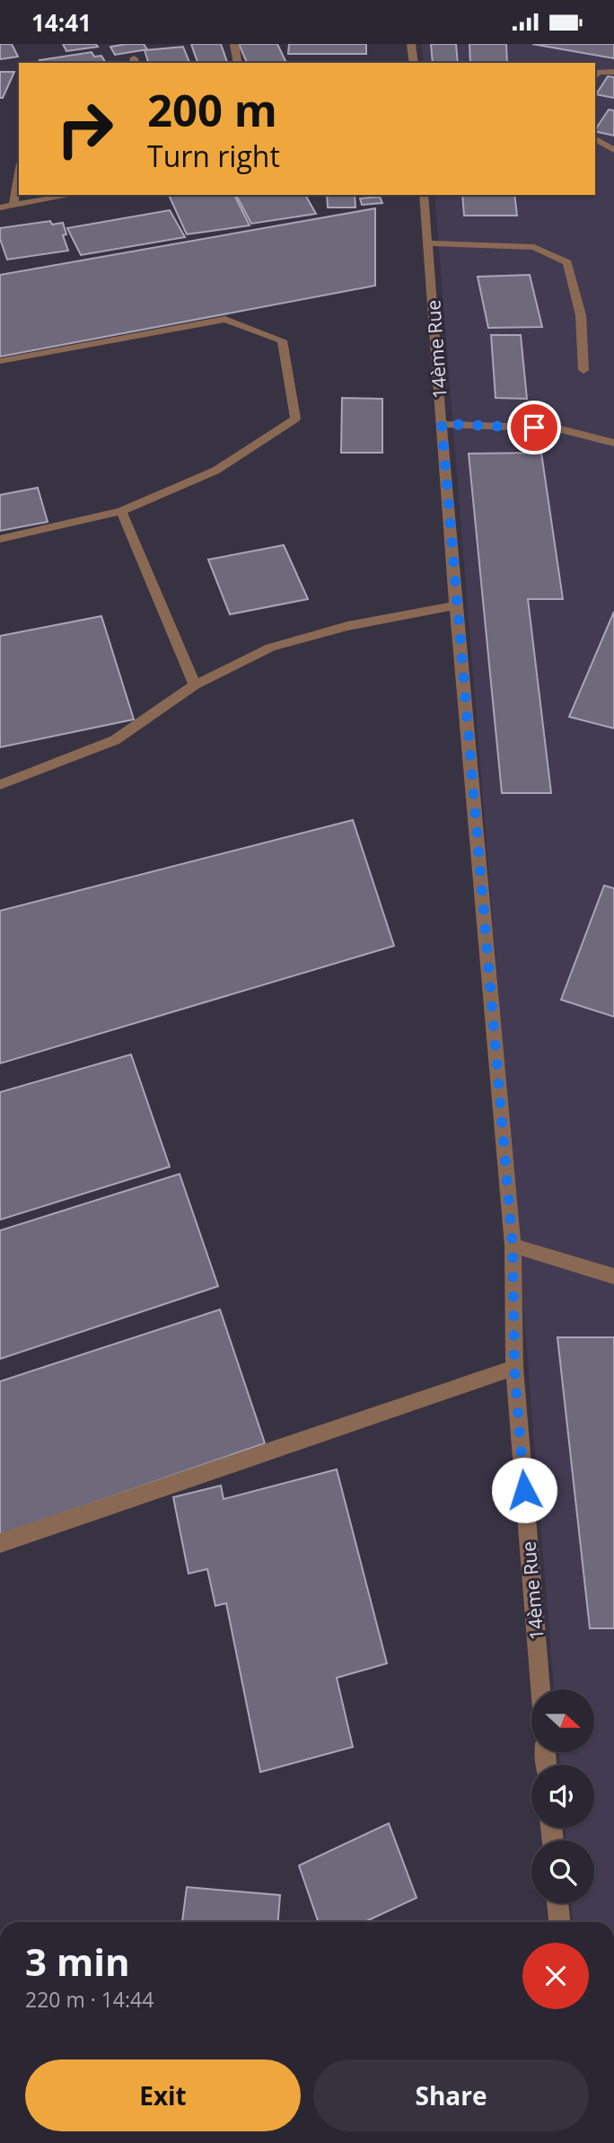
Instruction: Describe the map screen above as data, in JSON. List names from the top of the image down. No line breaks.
{"streets":{"street":["14ème Rue"]},"north":"right","page":{"status":"14:41","turn":["200 m","Turn right"],"heading":["3 min","220 m · 14:44"],"buttons":["Exit","Share"]}}
